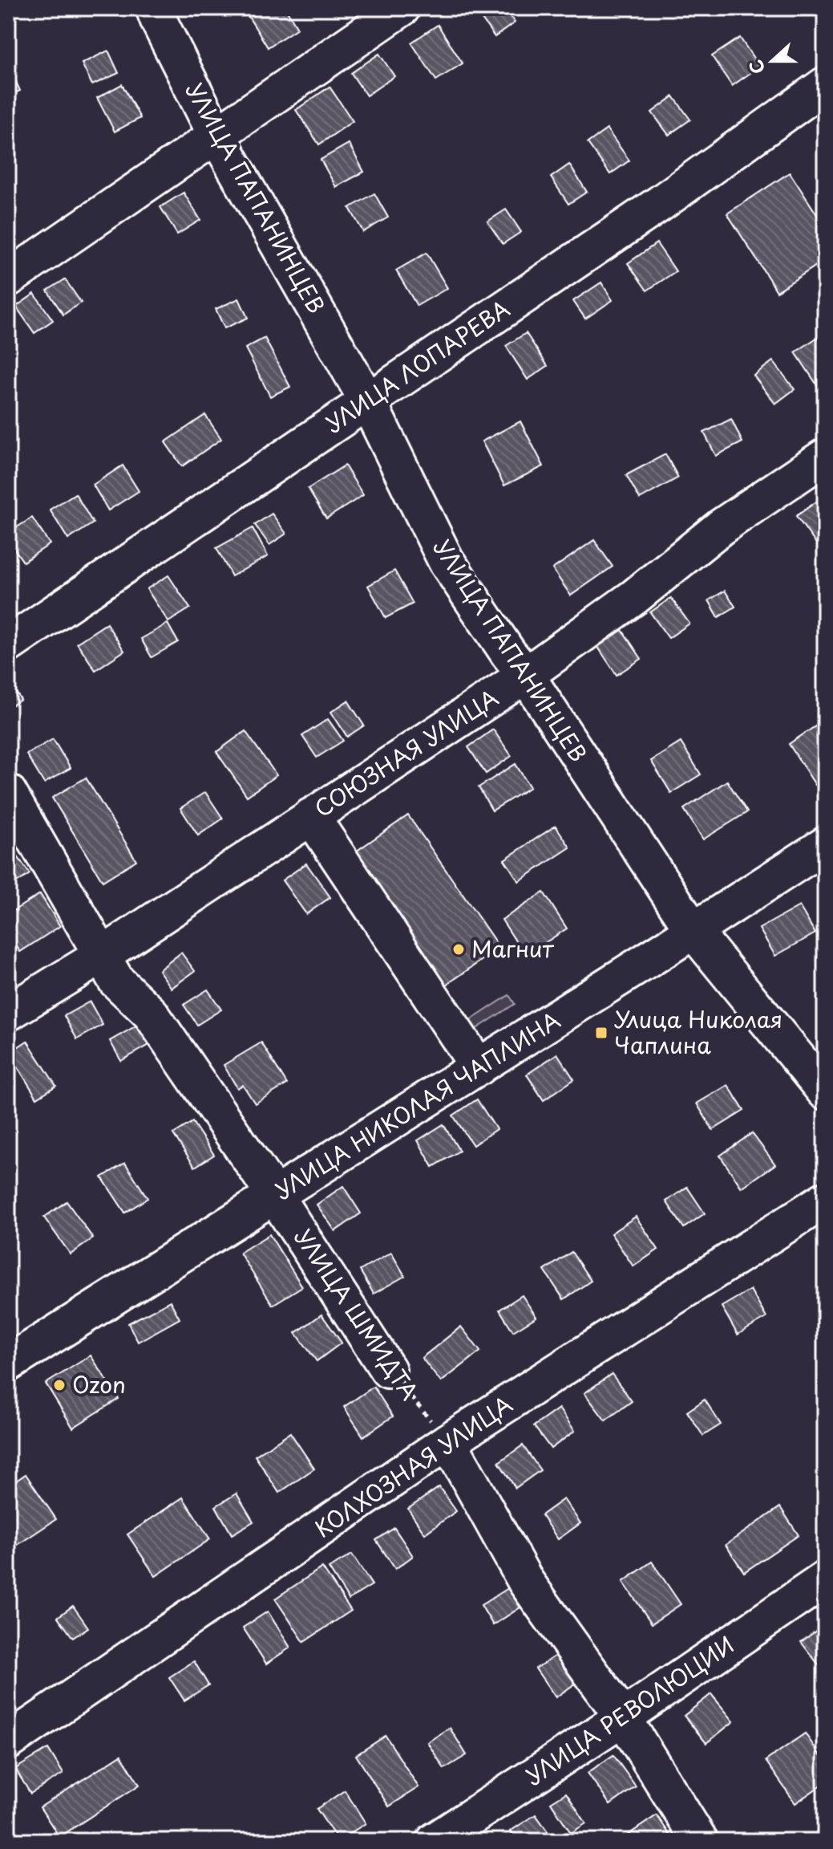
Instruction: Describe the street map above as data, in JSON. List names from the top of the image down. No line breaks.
{"streets":{"street":["УЛИЦА ПАПАНИНЦЕВ","УЛИЦА ЛОПАРЕВА","СОЮЗНАЯ УЛИЦА","УЛИЦА НИКОЛАЯ ЧАПЛИНА","УЛИЦА ШМИДТА","КОЛХОЗНАЯ УЛИЦА","УЛИЦА РЕВОЛЮЦИИ"]},"crossings":[["УЛИЦА ПАПАНИНЦЕВ","УЛИЦА ЛОПАРЕВА"],["УЛИЦА ПАПАНИНЦЕВ","СОЮЗНАЯ УЛИЦА"],["УЛИЦА ПАПАНИНЦЕВ","УЛИЦА НИКОЛАЯ ЧАПЛИНА"],["СОЮЗНАЯ УЛИЦА","УЛИЦА ШМИДТА"],["УЛИЦА НИКОЛАЯ ЧАПЛИНА","УЛИЦА ШМИДТА"],["УЛИЦА ШМИДТА","КОЛХОЗНАЯ УЛИЦА"]],"places":{"other":["Магнит","Ozon"],"transit":["Улица Николая Чаплина"]},"north":"left"}
